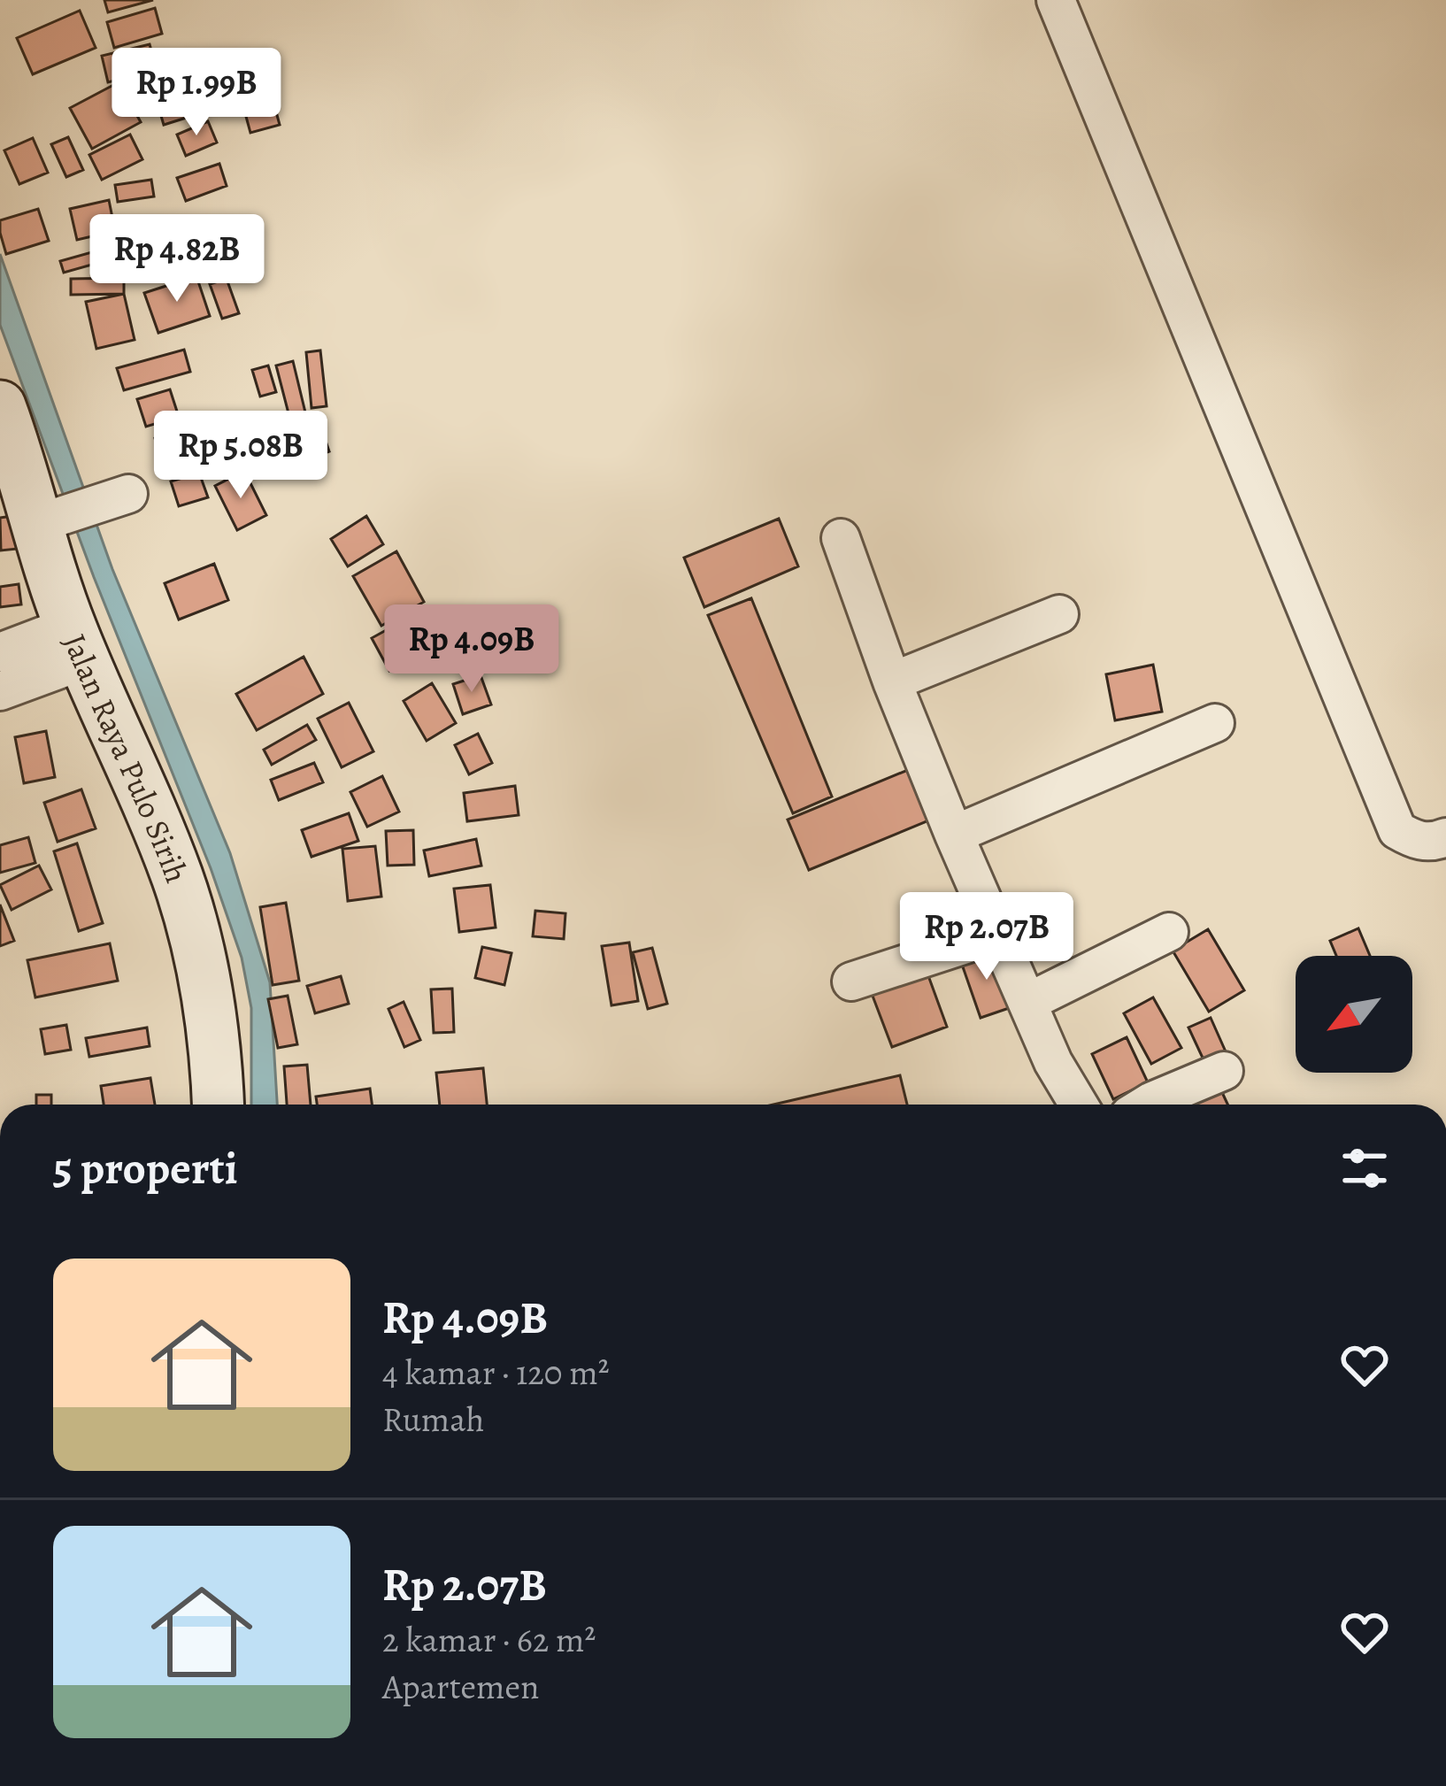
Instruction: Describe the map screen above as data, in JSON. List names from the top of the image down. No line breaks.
{"streets":{"street":["Jalan Raya Pulo Sirih"]},"north":"bottom left","page":{"price":["Rp 1.99B","Rp 4.82B","Rp 5.08B","Rp 4.09B","Rp 2.07B"],"heading":"5 properti","list":[{"name":"Rp 4.09B","note":"4 kamar · 120 m² · Rumah"},{"name":"Rp 2.07B","note":"2 kamar · 62 m² · Apartemen"}]}}
